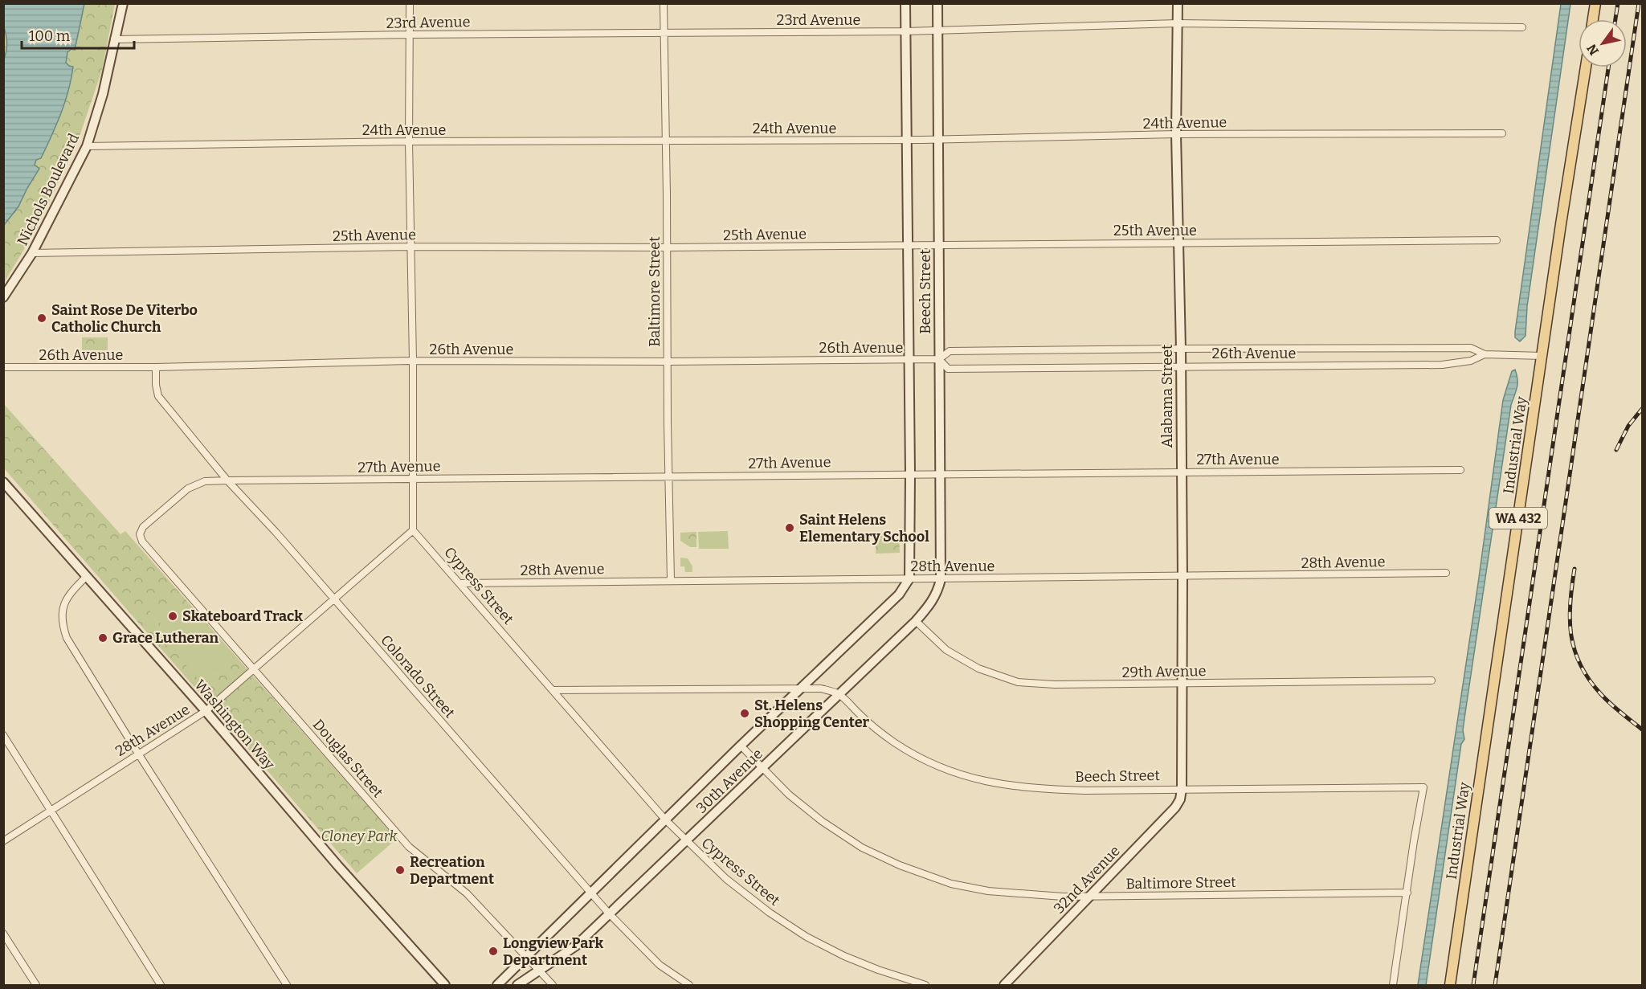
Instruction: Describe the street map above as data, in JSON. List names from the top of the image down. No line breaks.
{"streets":{"main road":["Industrial Way","WA 432"],"street":["23rd Avenue","24th Avenue","Nichols Boulevard","25th Avenue","Baltimore Street","Beech Street","26th Avenue","Alabama Street","27th Avenue","28th Avenue","Cypress Street","29th Avenue","Colorado Street","Washington Way","Douglas Street","30th Avenue","32nd Avenue"]},"crossings":[["23rd Avenue","Nichols Boulevard"],["23rd Avenue","Baltimore Street"],["23rd Avenue","Beech Street"],["23rd Avenue","Alabama Street"],["24th Avenue","Nichols Boulevard"],["24th Avenue","Baltimore Street"],["24th Avenue","Beech Street"],["24th Avenue","Alabama Street"],["Nichols Boulevard","25th Avenue"],["25th Avenue","Baltimore Street"],["25th Avenue","Beech Street"],["25th Avenue","Alabama Street"],["Baltimore Street","Beech Street"],["Baltimore Street","26th Avenue"],["Baltimore Street","27th Avenue"],["Baltimore Street","28th Avenue"],["Baltimore Street","30th Avenue"],["Baltimore Street","32nd Avenue"],["Beech Street","26th Avenue"],["Beech Street","Alabama Street"],["Beech Street","27th Avenue"],["Beech Street","28th Avenue"],["Beech Street","30th Avenue"],["Beech Street","32nd Avenue"],["26th Avenue","Alabama Street"],["26th Avenue","Industrial Way"],["26th Avenue","Colorado Street"],["Alabama Street","27th Avenue"],["Alabama Street","28th Avenue"],["Alabama Street","29th Avenue"],["Alabama Street","32nd Avenue"],["27th Avenue","Colorado Street"],["27th Avenue","Douglas Street"],["28th Avenue","Cypress Street"],["28th Avenue","Colorado Street"],["28th Avenue","Washington Way"],["28th Avenue","Douglas Street"],["28th Avenue","30th Avenue"],["Cypress Street","30th Avenue"],["29th Avenue","30th Avenue"],["Colorado Street","30th Avenue"],["Douglas Street","30th Avenue"]],"parks":["Cloney Park"],"places":["Saint Rose De Viterbo Catholic Church","Saint Helens Elementary School","Skateboard Track","Grace Lutheran","St. Helens Shopping Center","Recreation Department","Longview Park Department"],"scale_bar":"100 m","north":"bottom left"}
